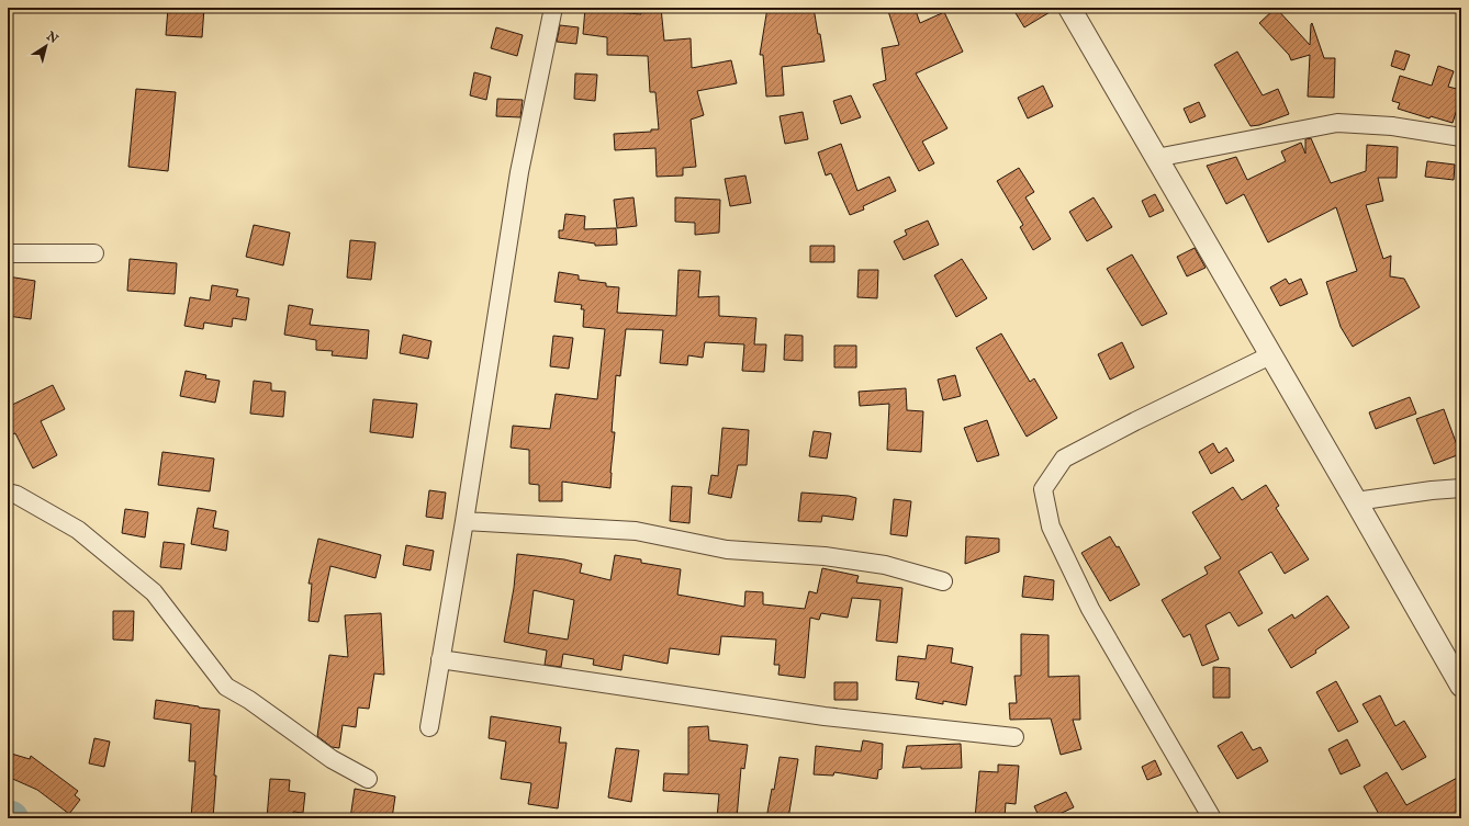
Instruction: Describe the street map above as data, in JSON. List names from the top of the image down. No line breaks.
{"north":"top right"}
